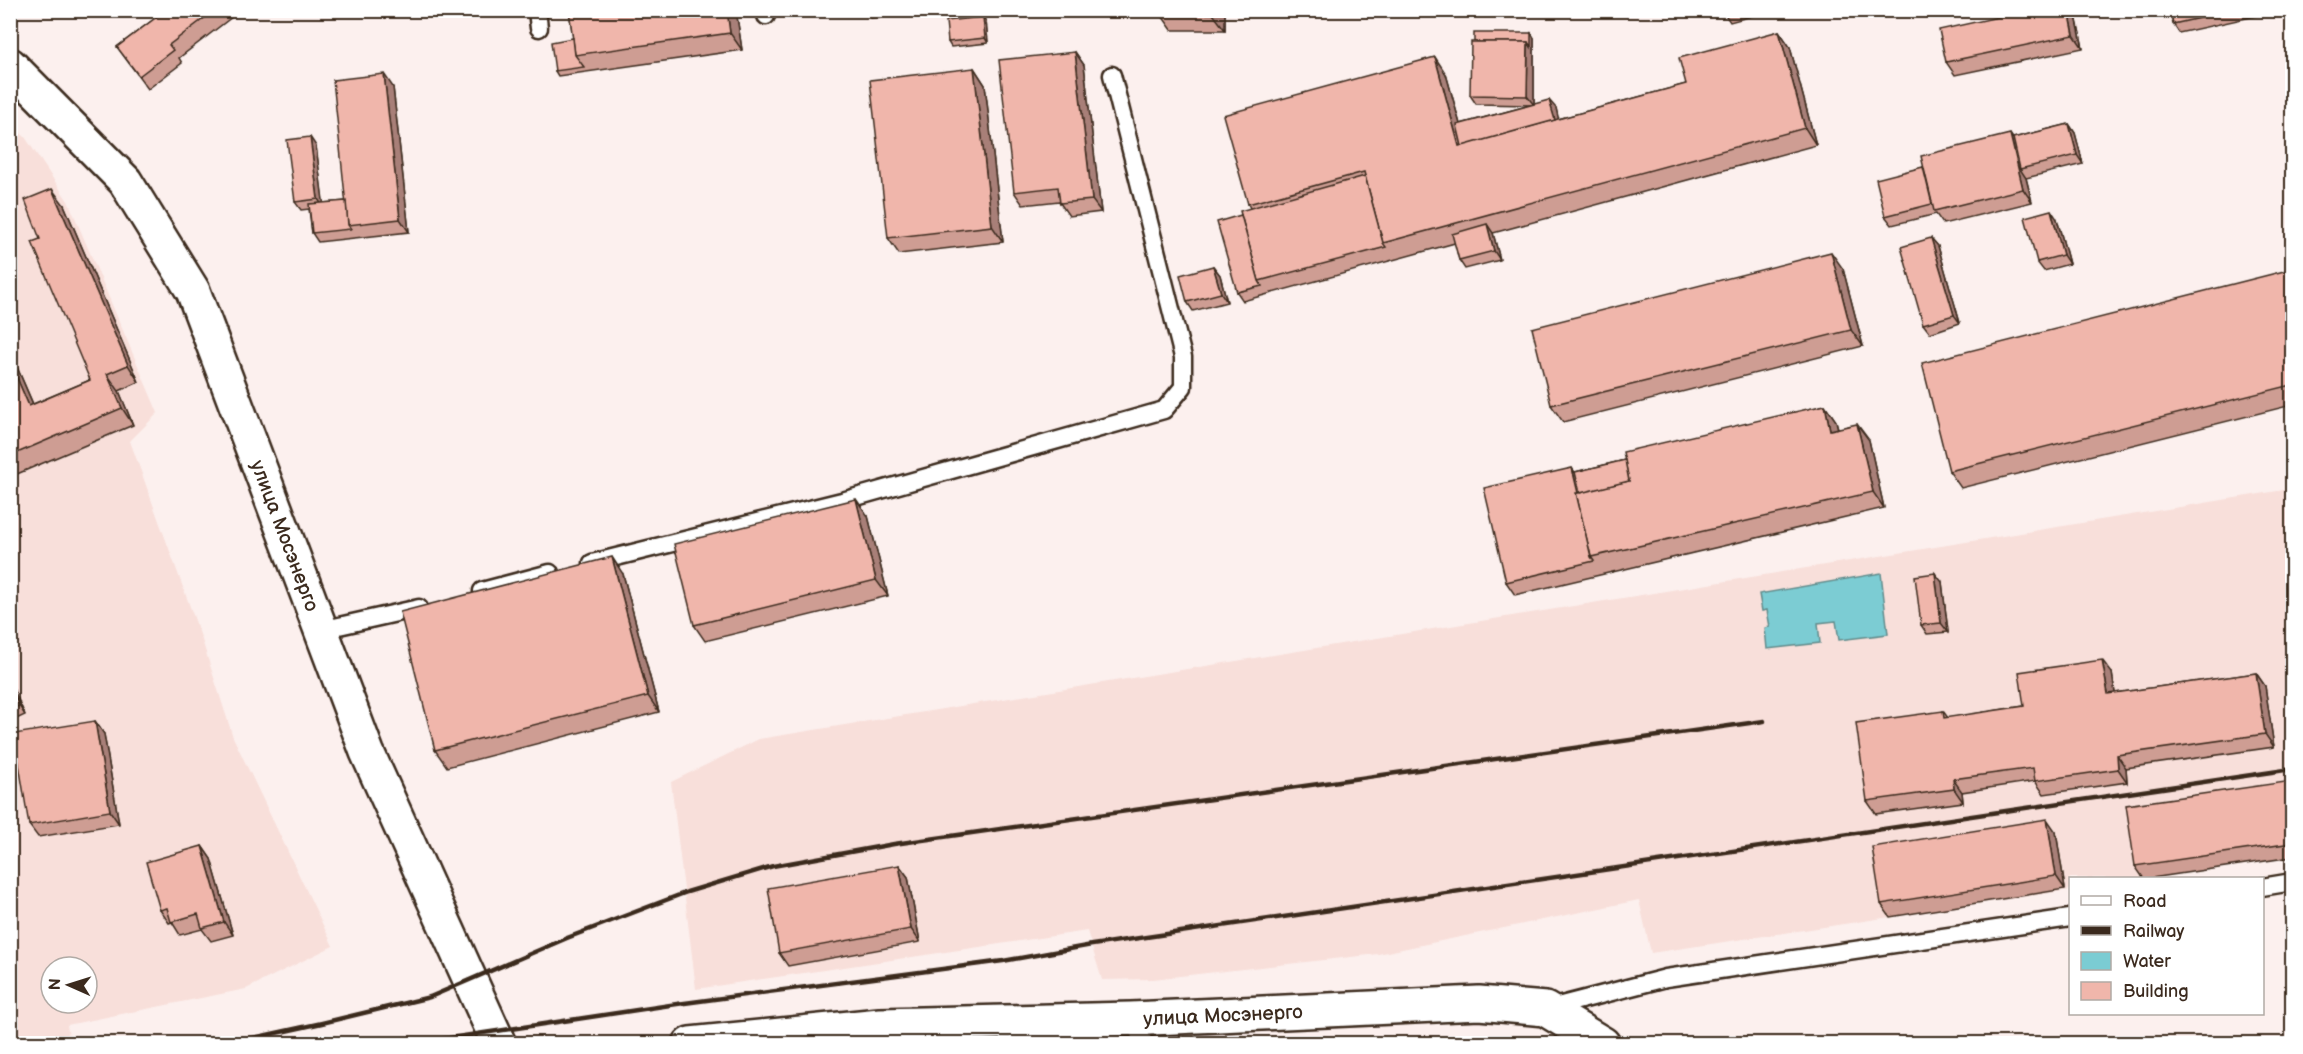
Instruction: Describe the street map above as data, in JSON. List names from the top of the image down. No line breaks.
{"streets":{"street":["улица Мосэнерго"]},"legend":["Road","Railway","Water","Building"],"north":"left"}
